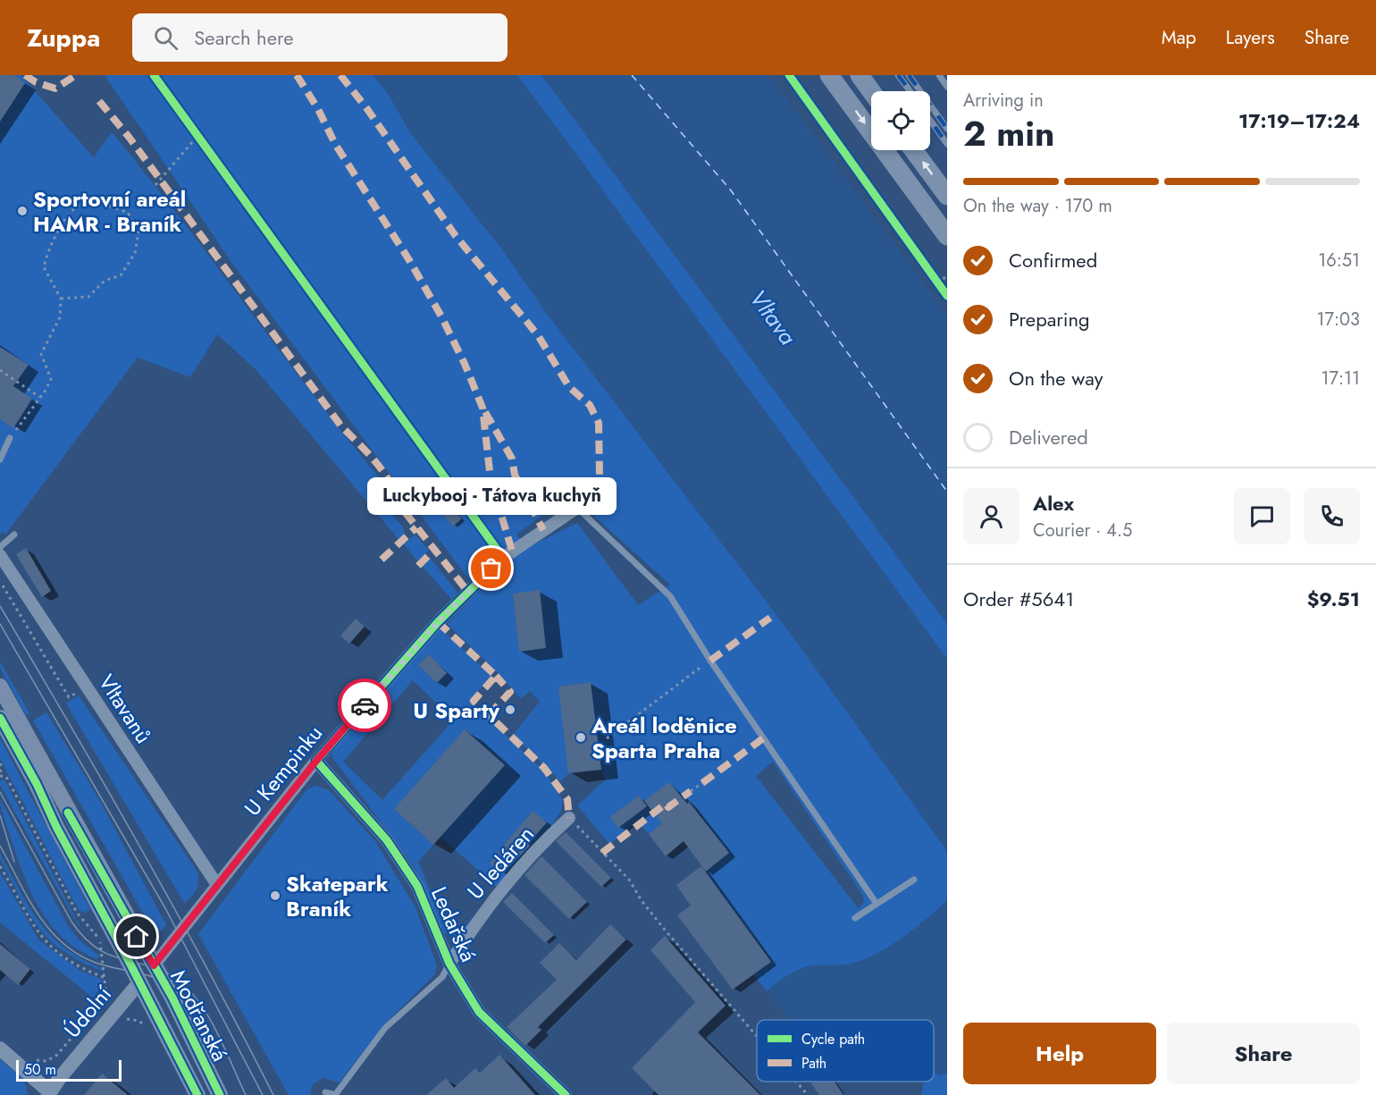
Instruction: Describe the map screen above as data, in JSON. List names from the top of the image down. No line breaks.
{"streets":{"main road":["Modřanská"],"street":["Vltavanů","U Kempinku","U ledáren","Ledařská","Údolní"]},"crossings":[["Vltavanů","U Kempinku"],["U Kempinku","Ledařská"],["U Kempinku","Modřanská"],["U ledáren","Ledařská"],["Údolní","Modřanská"]],"water":["Vltava"],"places":["Sportovní areál HAMR - Braník","Luckybooj - Tátova kuchyň","U Sparty","Areál loděnice Sparta Praha","Skatepark Braník"],"legend":["Cycle path","Path"],"scale_bar":"50 m","page":{"header":"Zuppa","search":"Search here","nav":["Map","Layers","Share"],"heading":["2 min","Arriving in","17:19–17:24"],"panel":["Alex","Courier · 4.5","Order #5641","$9.51"],"bar":"On the way · 170 m","list":[["Confirmed","16:51"],["Preparing","17:03"],["On the way","17:11"],"Delivered"],"bubble":"Luckybooj - Tátova kuchyň","buttons":["Help","Share"],"scale":"50 m"}}
